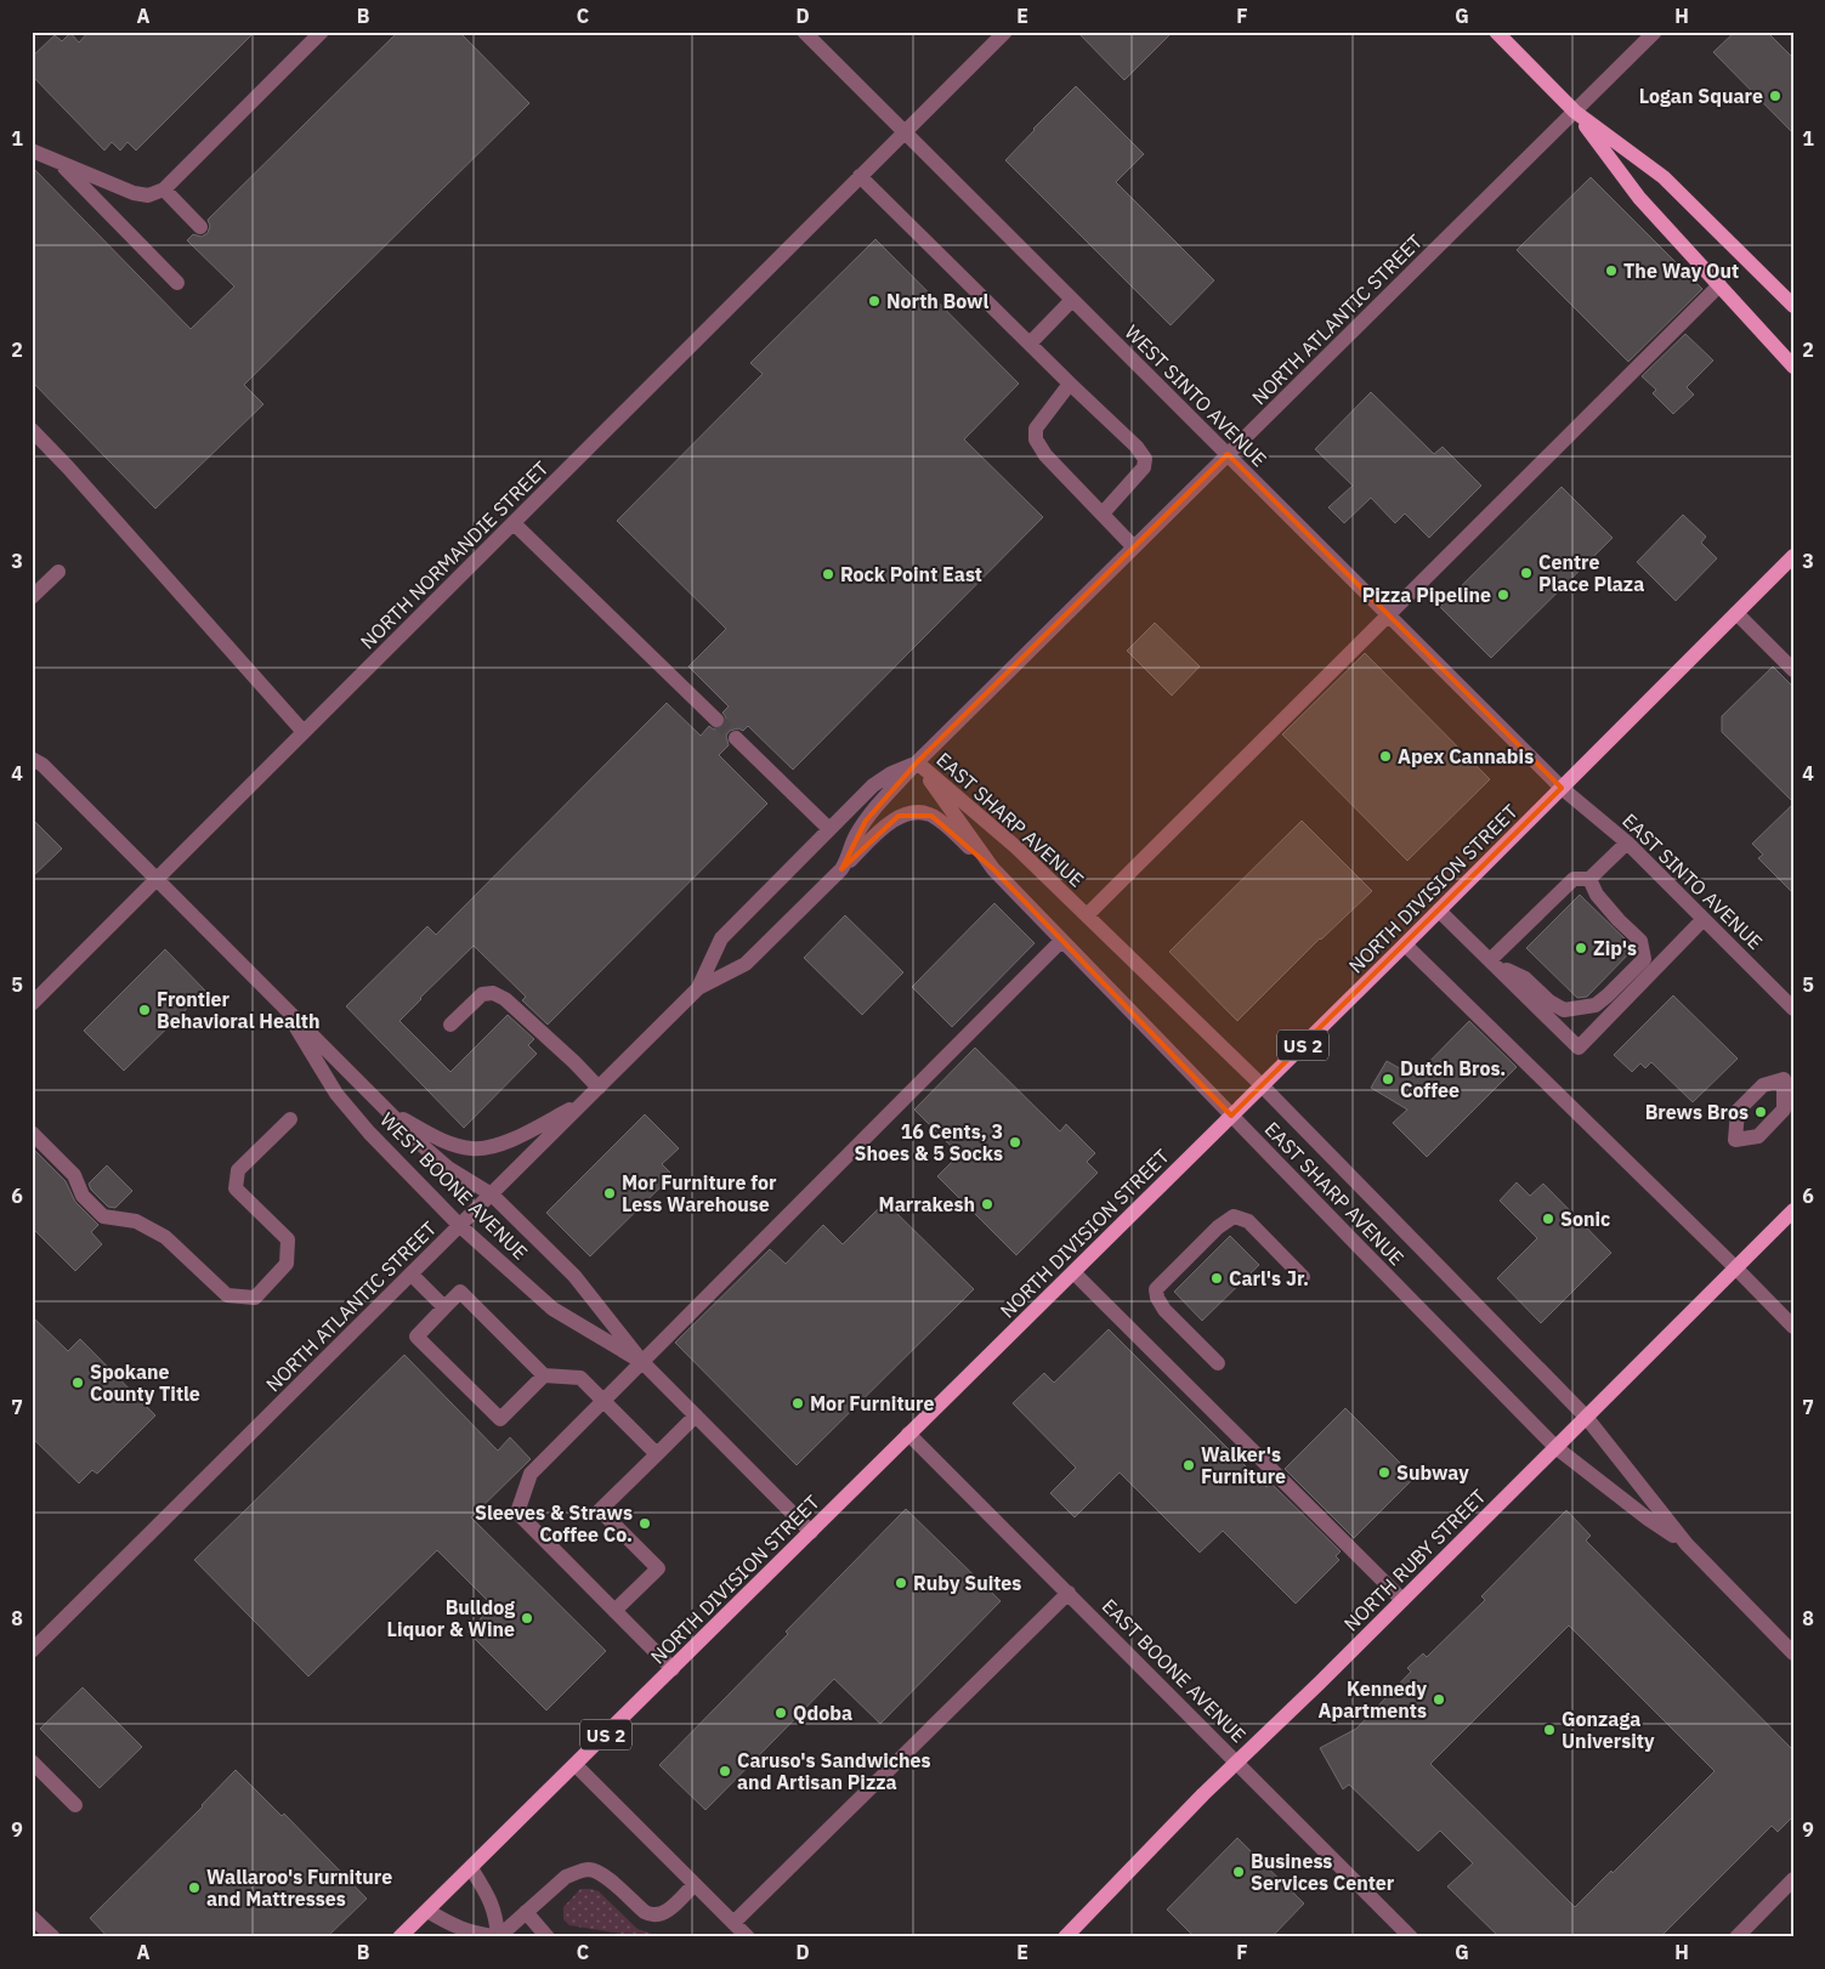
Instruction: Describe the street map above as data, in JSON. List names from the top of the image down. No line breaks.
{"streets":{"main road":["NORTH DIVISION STREET","US 2","NORTH RUBY STREET"],"street":["NORTH ATLANTIC STREET","WEST SINTO AVENUE","NORTH NORMANDIE STREET","EAST SHARP AVENUE","EAST SINTO AVENUE","WEST BOONE AVENUE","EAST BOONE AVENUE"]},"crossings":[["NORTH ATLANTIC STREET","WEST SINTO AVENUE"],["NORTH ATLANTIC STREET","EAST SHARP AVENUE"],["NORTH ATLANTIC STREET","WEST BOONE AVENUE"],["WEST SINTO AVENUE","NORTH NORMANDIE STREET"],["WEST SINTO AVENUE","EAST SINTO AVENUE"],["WEST SINTO AVENUE","NORTH DIVISION STREET"],["NORTH NORMANDIE STREET","WEST BOONE AVENUE"],["EAST SHARP AVENUE","NORTH DIVISION STREET"],["EAST SHARP AVENUE","NORTH RUBY STREET"],["EAST SINTO AVENUE","NORTH DIVISION STREET"],["NORTH DIVISION STREET","WEST BOONE AVENUE"],["NORTH DIVISION STREET","EAST BOONE AVENUE"],["NORTH RUBY STREET","EAST BOONE AVENUE"]],"places":["Logan Square","The Way Out","North Bowl","Centre Place Plaza","Rock Point East","Pizza Pipeline","Apex Cannabis","Zip's","Frontier Behavioral Health","Dutch Bros. Coffee","Brews Bros","16 Cents, 3 Shoes & 5 Socks","Mor Furniture for Less Warehouse","Marrakesh","Sonic","Carl's Jr.","Spokane County Title","Mor Furniture","Walker's Furniture","Subway","Sleeves & Straws Coffee Co.","Ruby Suites","Bulldog Liquor & Wine","Kennedy Apartments","Qdoba","Gonzaga University","Caruso's Sandwiches and Artisan Pizza","Business Services Center","Wallaroo's Furniture and Mattresses"],"grid":{"columns":["A","B","C","D","E","F","G","H"],"rows":["1","2","3","4","5","6","7","8","9"]}}
